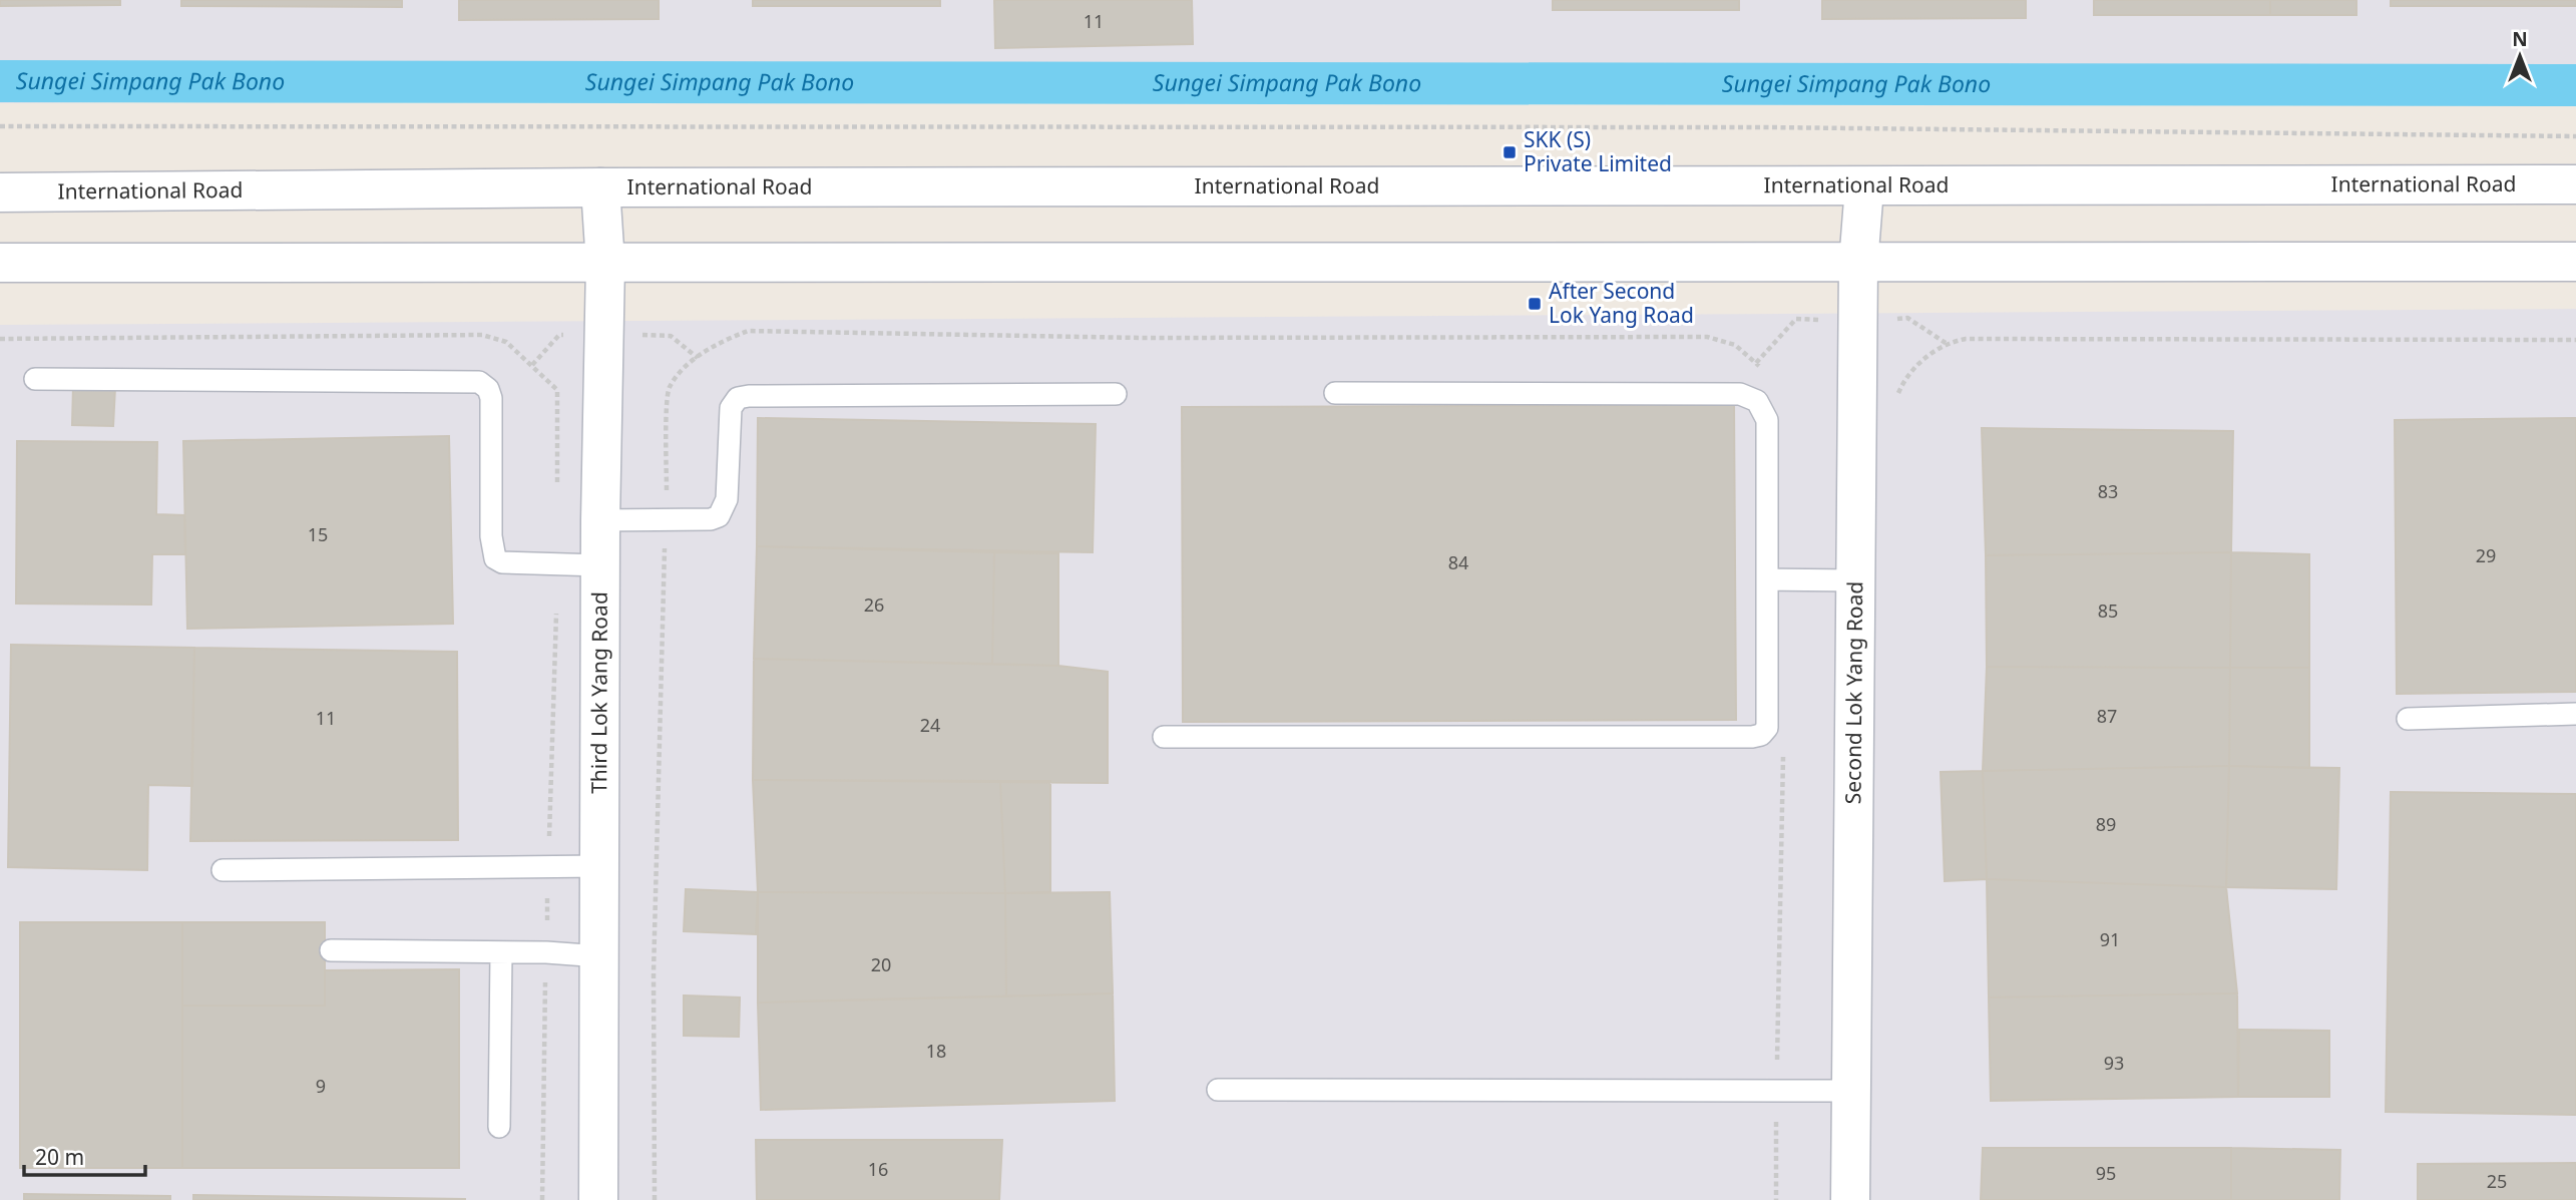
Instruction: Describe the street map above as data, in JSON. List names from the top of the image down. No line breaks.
{"streets":{"main road":["International Road","Third Lok Yang Road","Second Lok Yang Road"]},"crossings":[["International Road","Third Lok Yang Road"],["International Road","Second Lok Yang Road"]],"water":["Sungei Simpang Pak Bono"],"places":{"transit":["SKK (S) Private Limited","After Second Lok Yang Road"]},"house_numbers":["11","83","15","29","84","26","85","87","11","24","89","91","20","18","93","9","16","95","25"],"scale_bar":"20 m","north":"top"}
